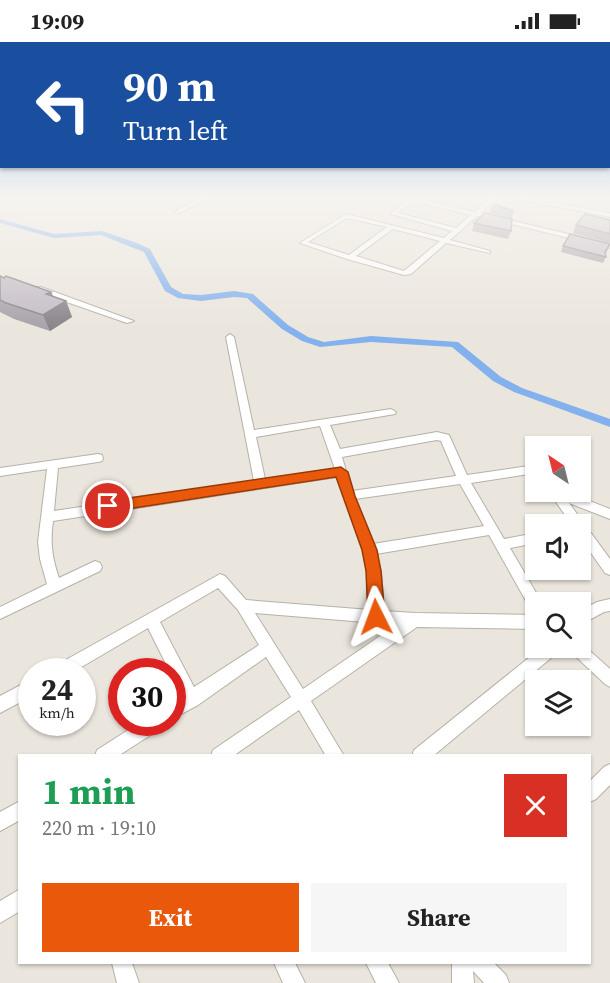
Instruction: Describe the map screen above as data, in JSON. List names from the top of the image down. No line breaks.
{"north":"top left","page":{"status":"19:09","turn":["90 m","Turn left"],"speed":"24 km/h","limit":"30","heading":["1 min","220 m · 19:10"],"buttons":["Exit","Share"]}}
